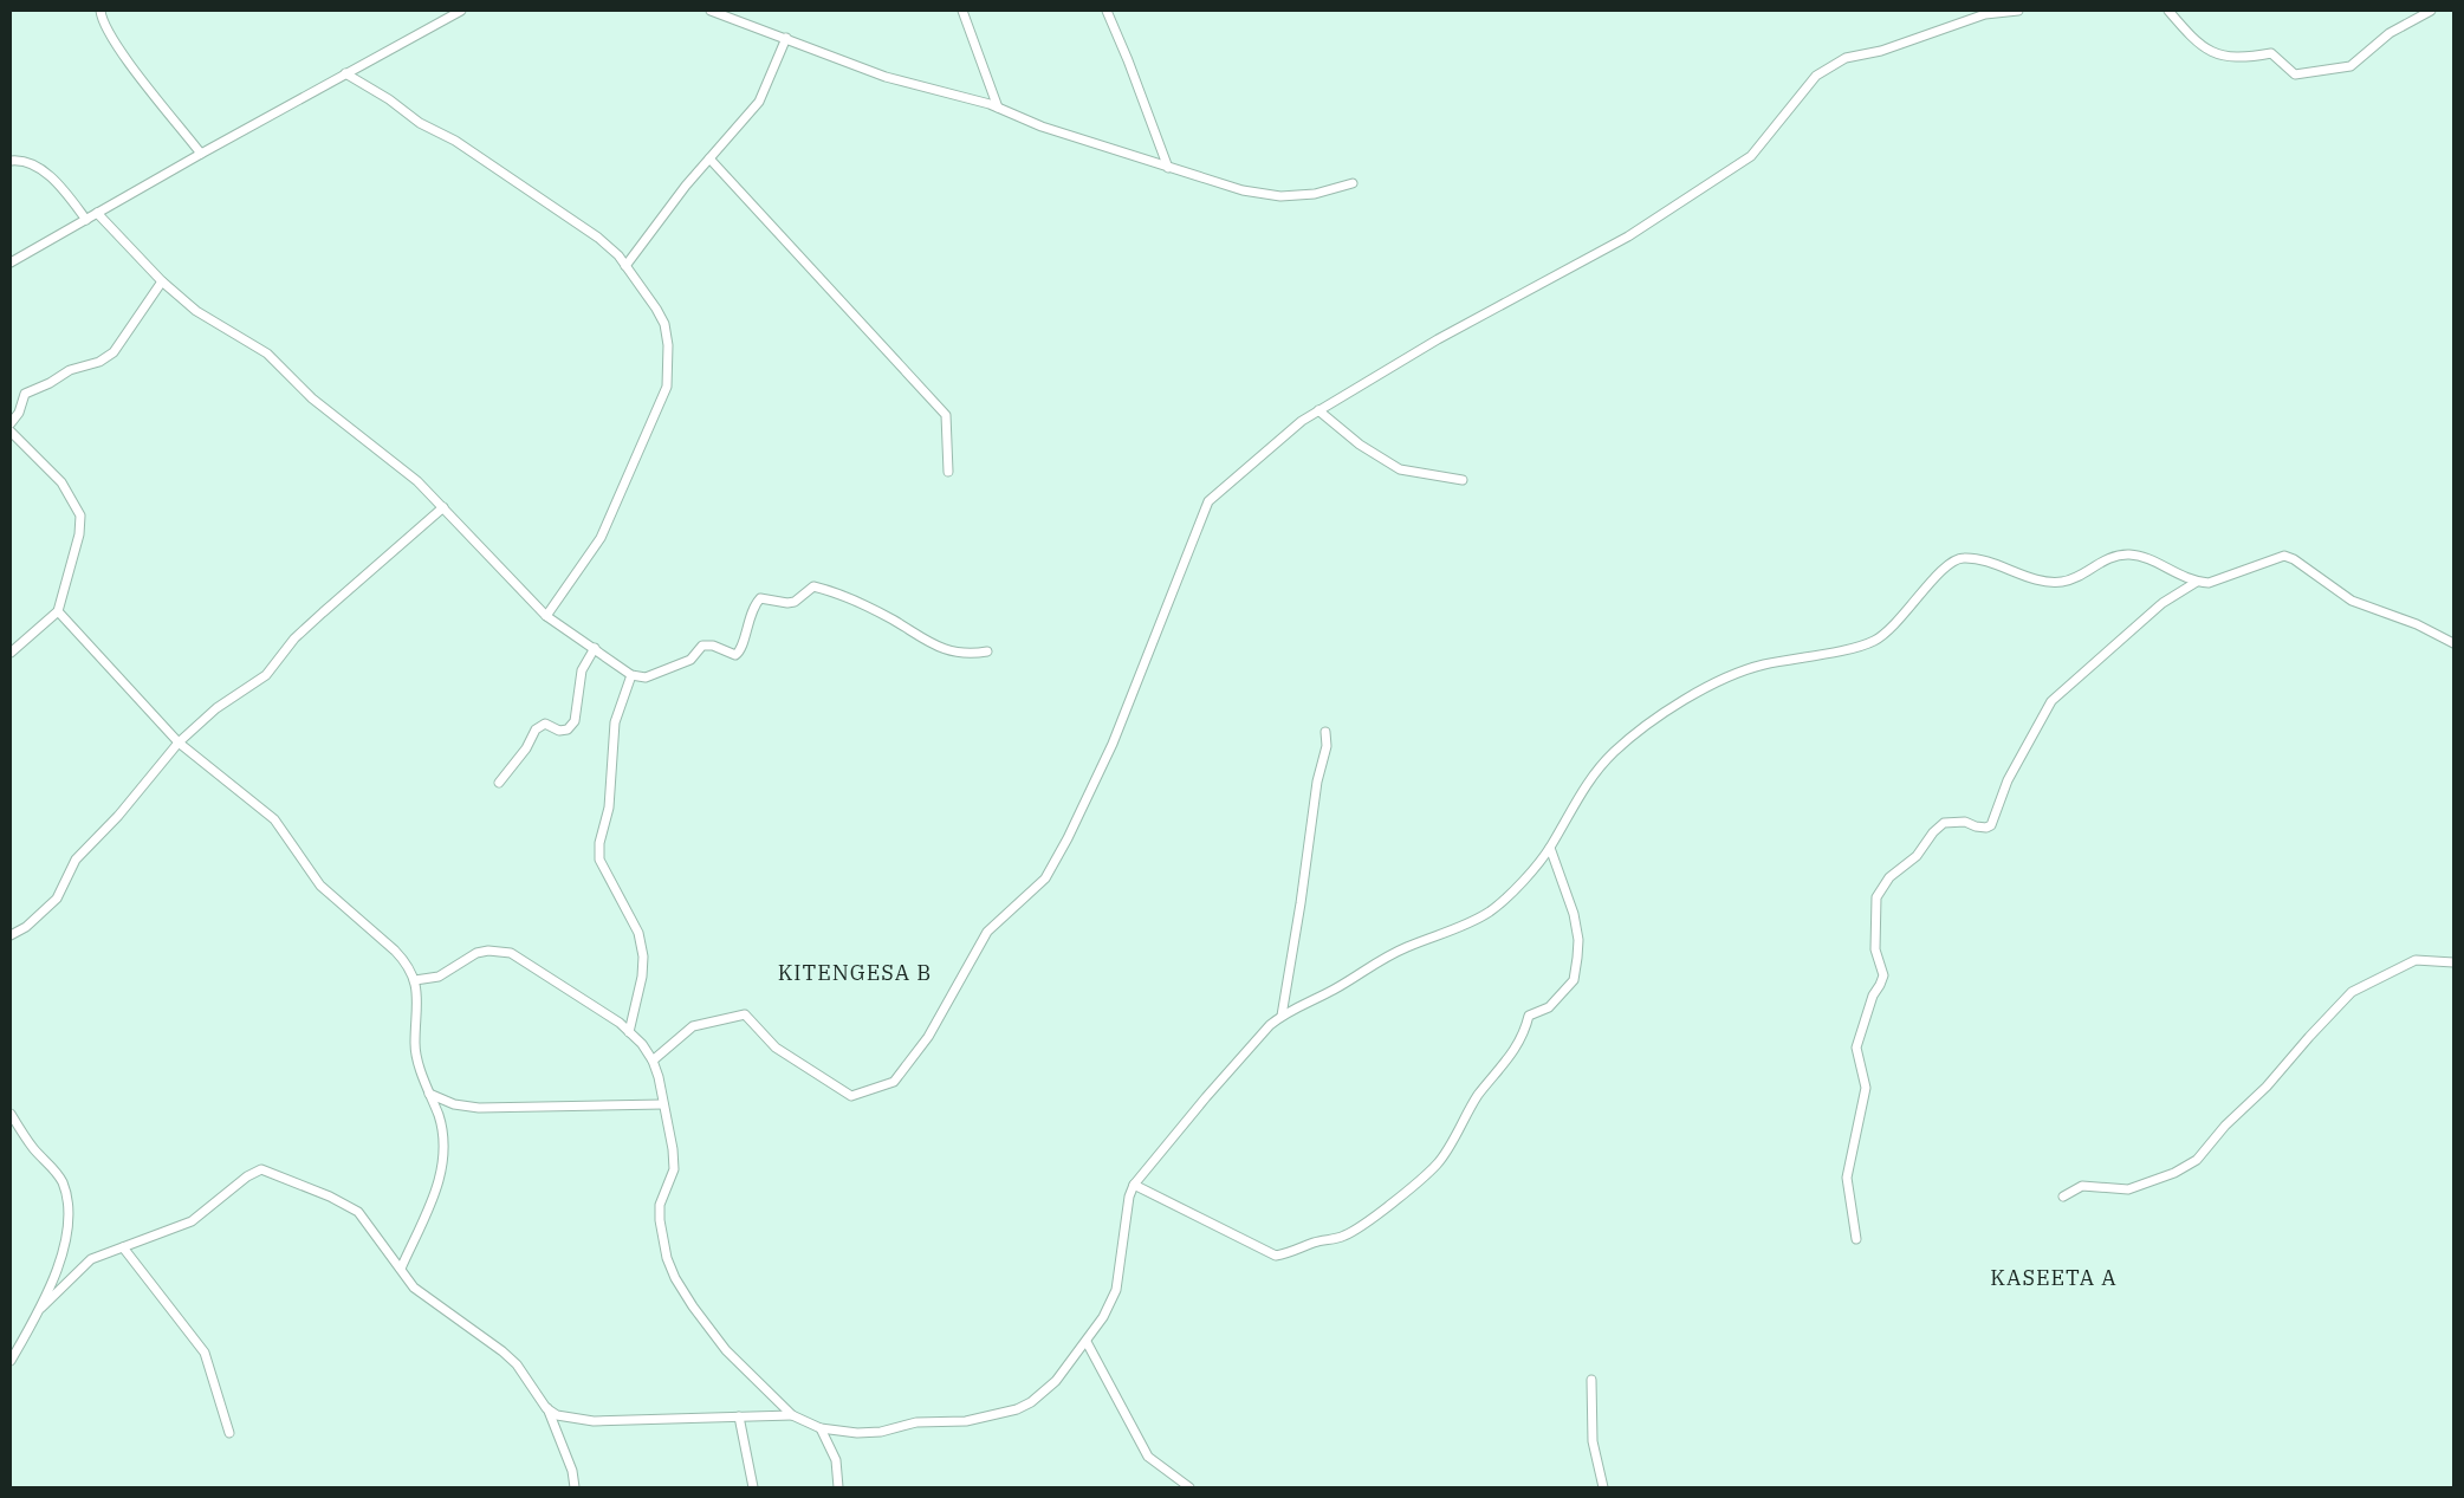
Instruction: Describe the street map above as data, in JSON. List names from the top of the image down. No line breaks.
{"districts":["KITENGESA B","KASEETA A"]}
